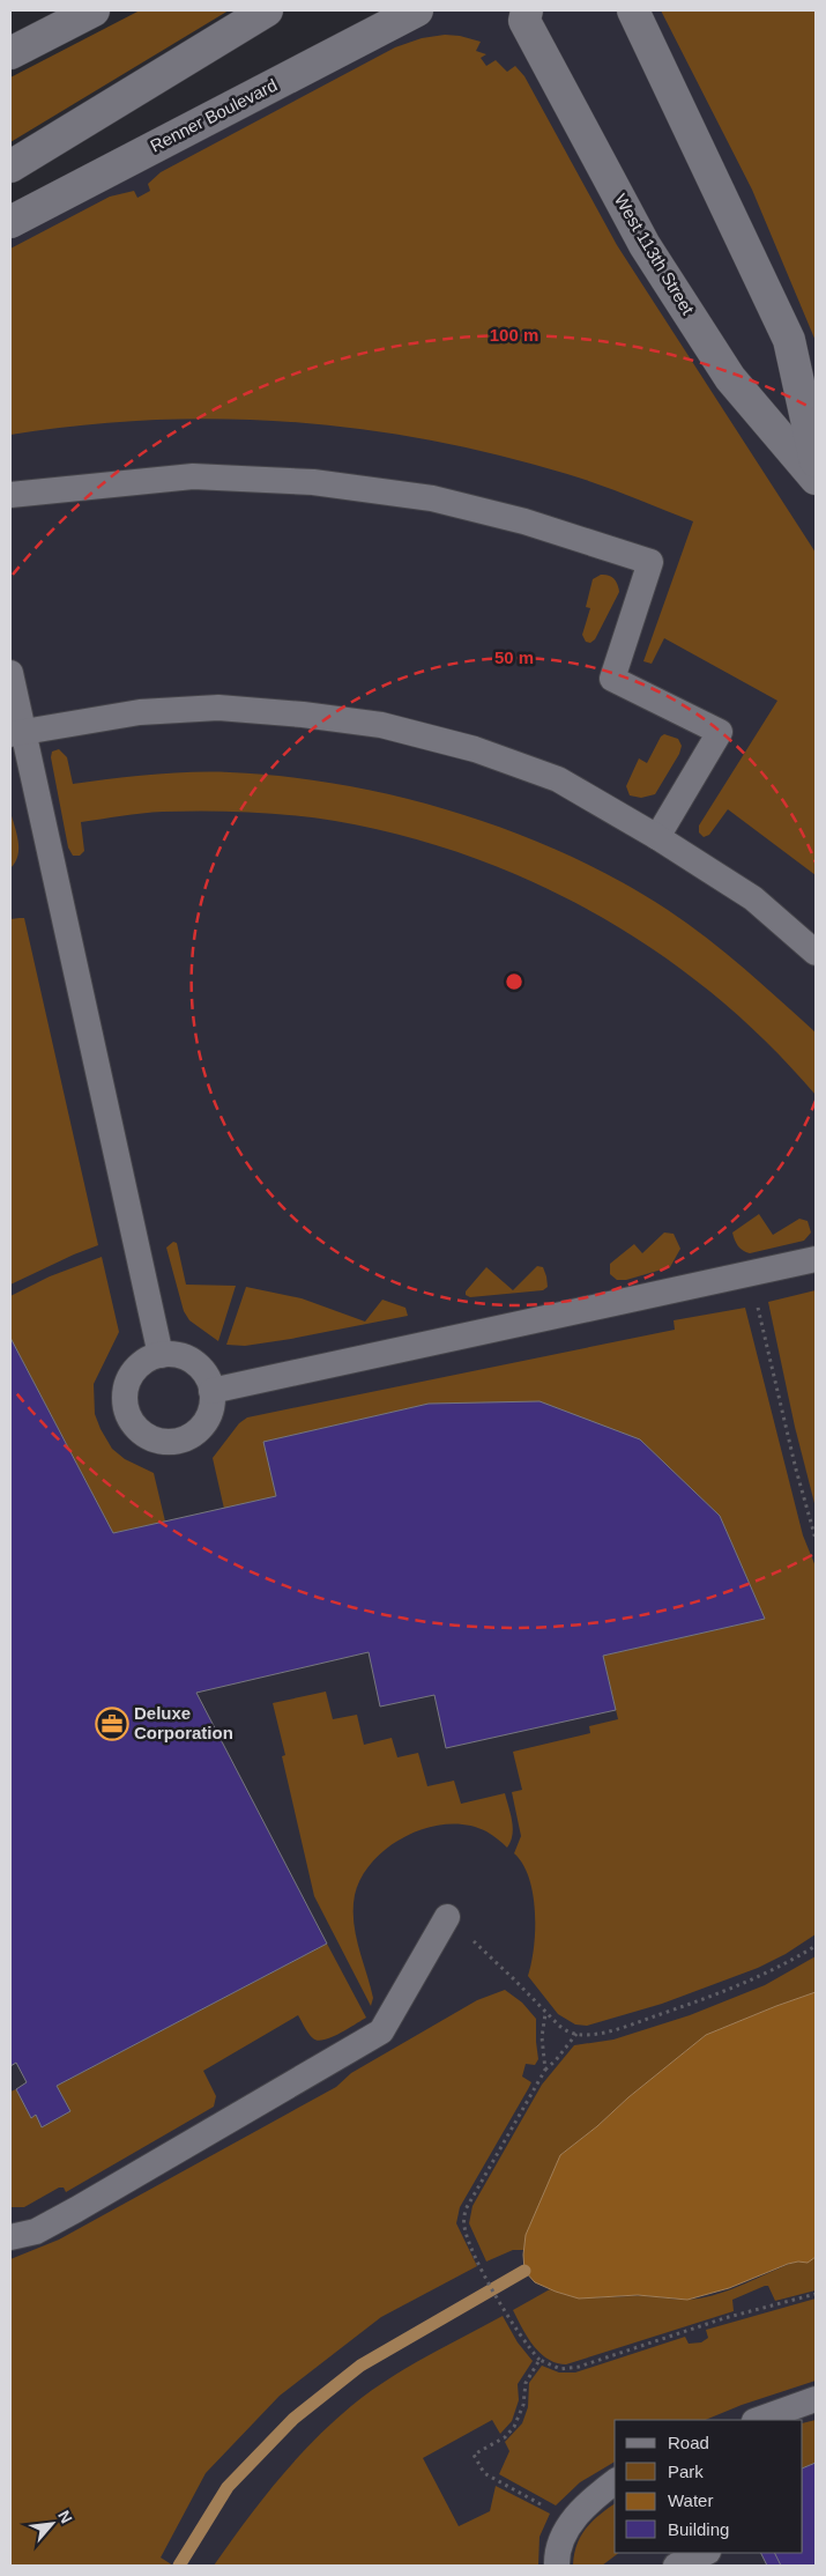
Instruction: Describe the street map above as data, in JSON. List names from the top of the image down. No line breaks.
{"streets":{"street":["Renner Boulevard","West 113th Street"]},"places":{"office":["Deluxe Corporation"]},"legend":["Road","Park","Water","Building"],"north":"top right","rings":["100 m","50 m"]}
